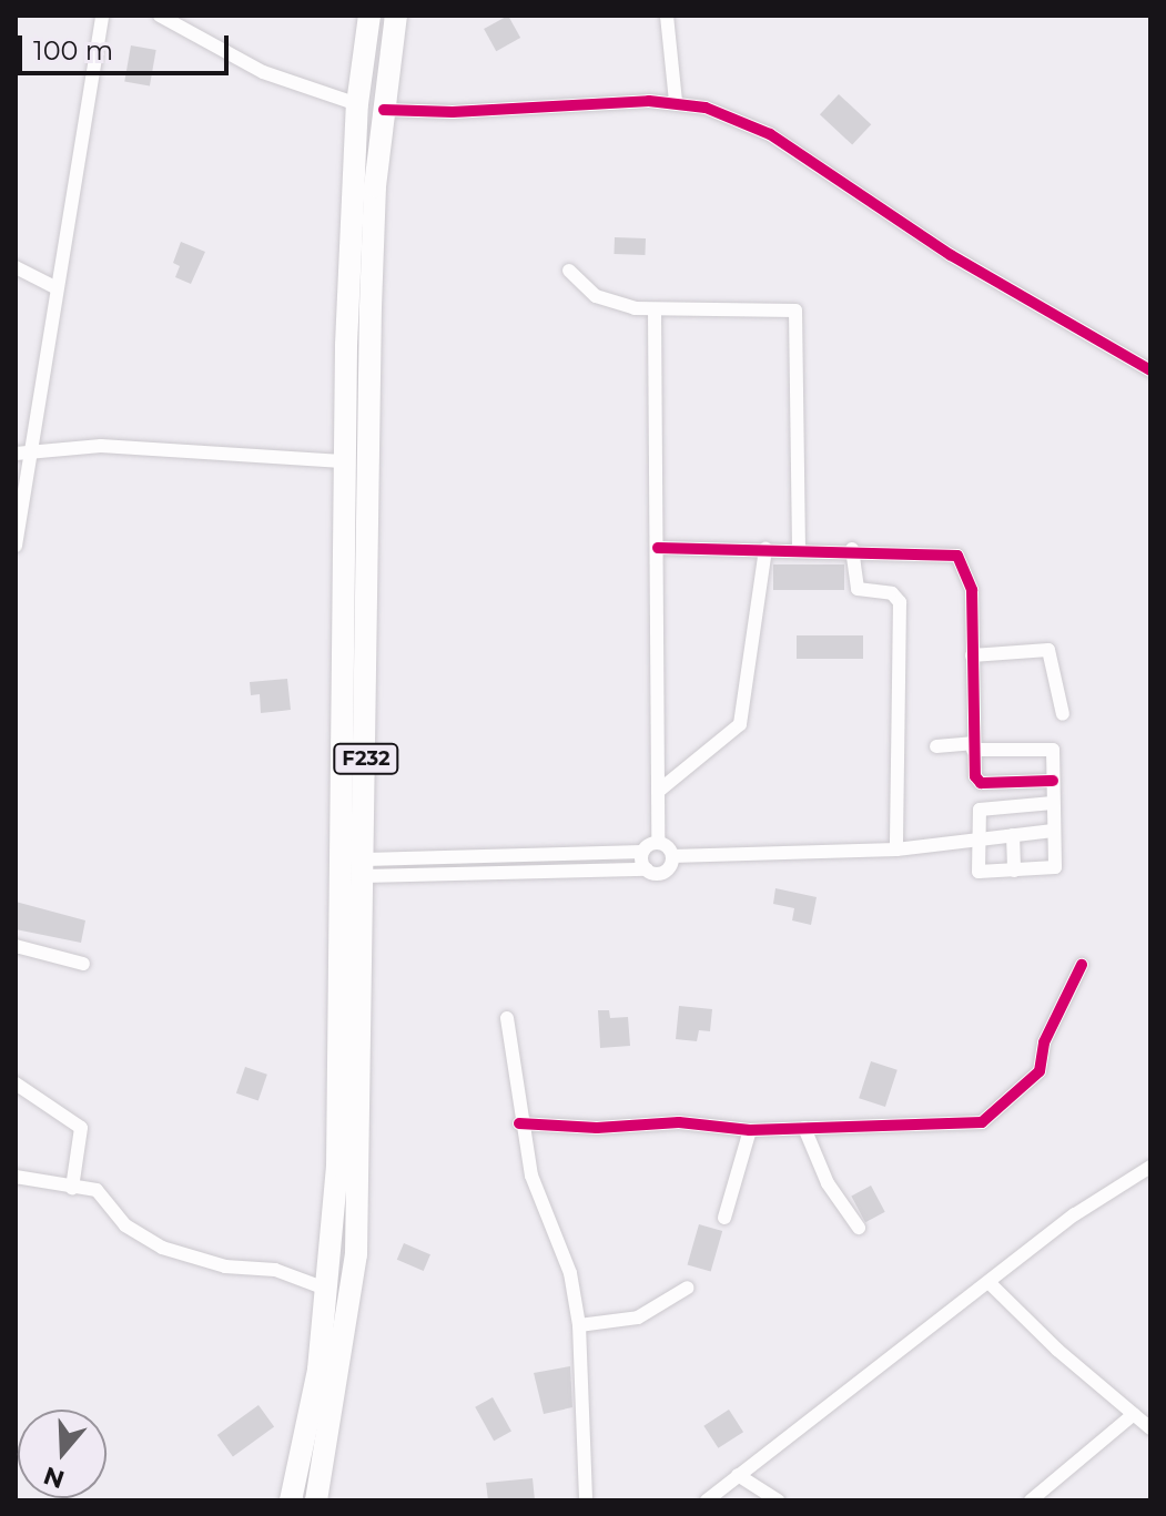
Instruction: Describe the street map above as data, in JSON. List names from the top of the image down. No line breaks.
{"streets":{"highway":["F232"]},"scale_bar":"100 m","north":"bottom"}
